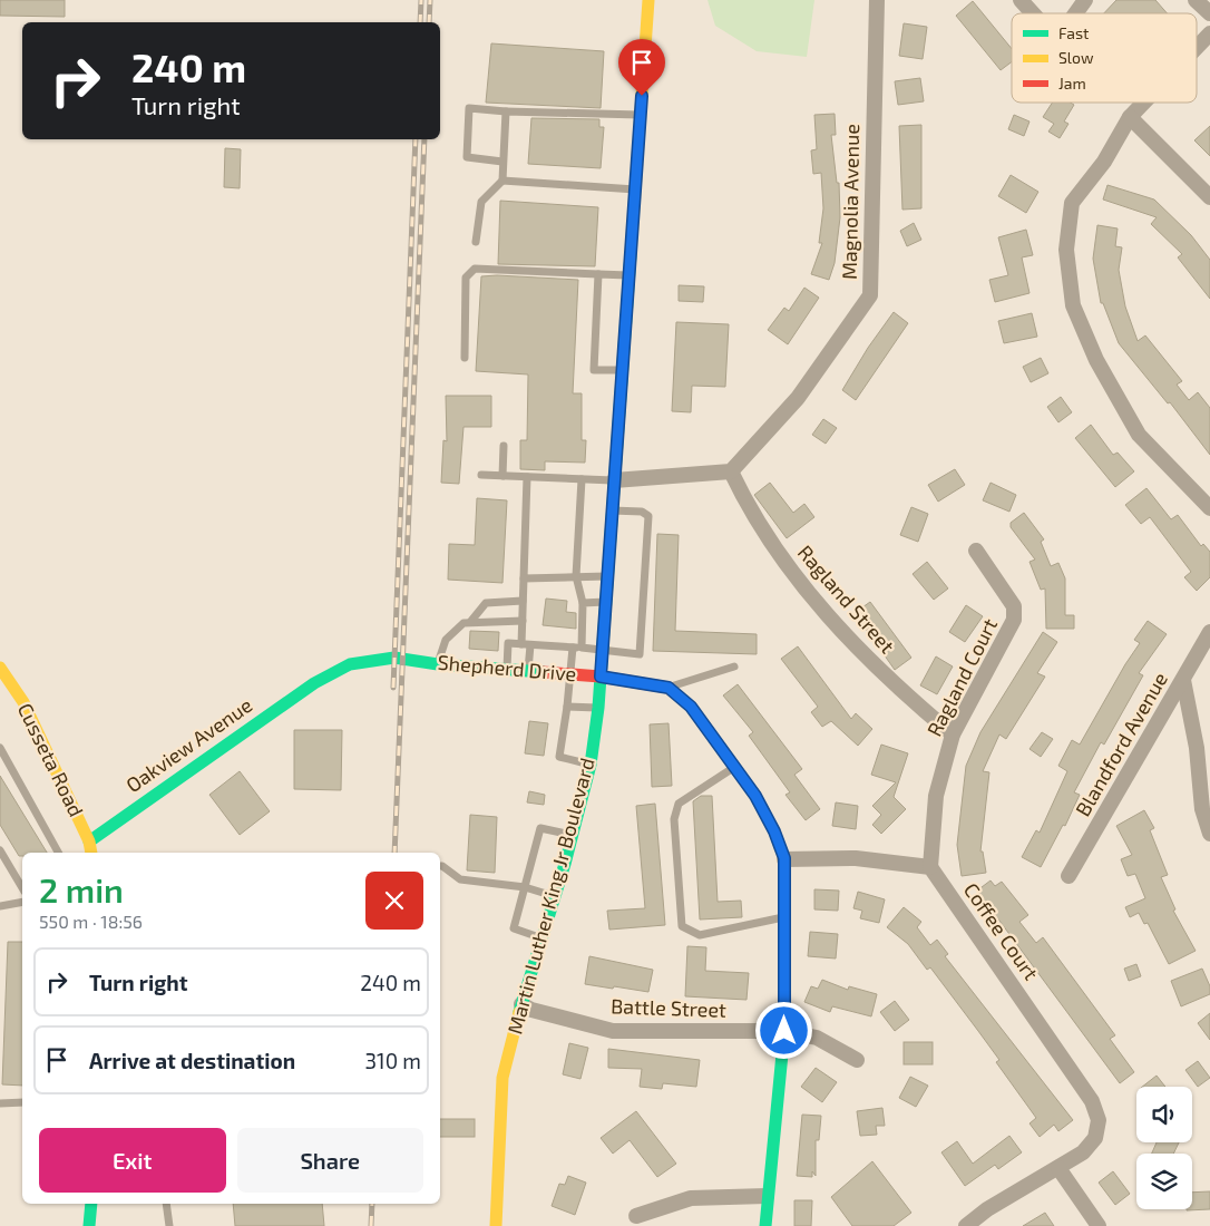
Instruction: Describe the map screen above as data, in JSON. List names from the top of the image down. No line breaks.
{"streets":{"street":["Magnolia Avenue","Ragland Street","Shepherd Drive","Ragland Court","Blandford Avenue","Oakview Avenue","Cusseta Road","Martin Luther King Jr Boulevard","Coffee Court","Battle Street"]},"crossings":[["Magnolia Avenue","Ragland Street"],["Ragland Street","Ragland Court"],["Shepherd Drive","Oakview Avenue"],["Shepherd Drive","Martin Luther King Jr Boulevard"],["Ragland Court","Coffee Court"],["Oakview Avenue","Cusseta Road"],["Martin Luther King Jr Boulevard","Battle Street"]],"legend":["Fast","Slow","Jam"],"page":{"turn":["240 m","Turn right"],"heading":["2 min","550 m · 18:56"],"list":[{"name":"Turn right","value":"240 m"},{"name":"Arrive at destination","value":"310 m"}],"buttons":["Exit","Share"]}}
